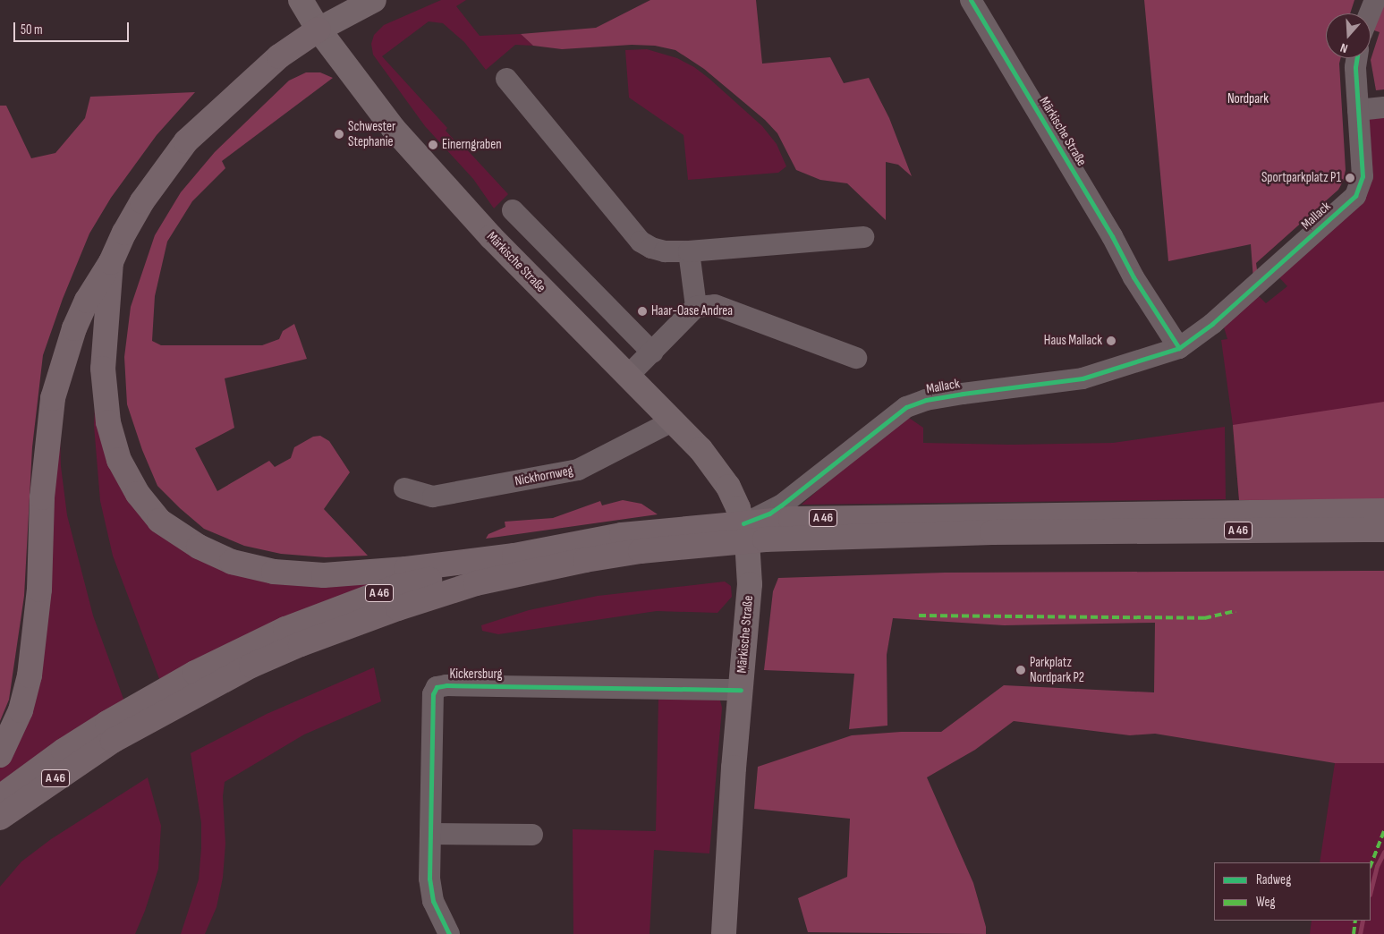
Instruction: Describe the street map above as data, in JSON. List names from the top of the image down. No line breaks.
{"streets":{"highway":["A 46"],"main road":["Märkische Straße"],"street":["Mallack","Nickhornweg","Kickersburg"]},"crossings":[["Märkische Straße","Mallack"],["Märkische Straße","Nickhornweg"],["Märkische Straße","Kickersburg"]],"parks":["Nordpark"],"places":["Schwester Stephanie","Einerngraben","Sportparkplatz P1","Haar-Oase Andrea","Haus Mallack","Parkplatz Nordpark P2"],"legend":["Radweg","Weg"],"scale_bar":"50 m","north":"bottom"}
